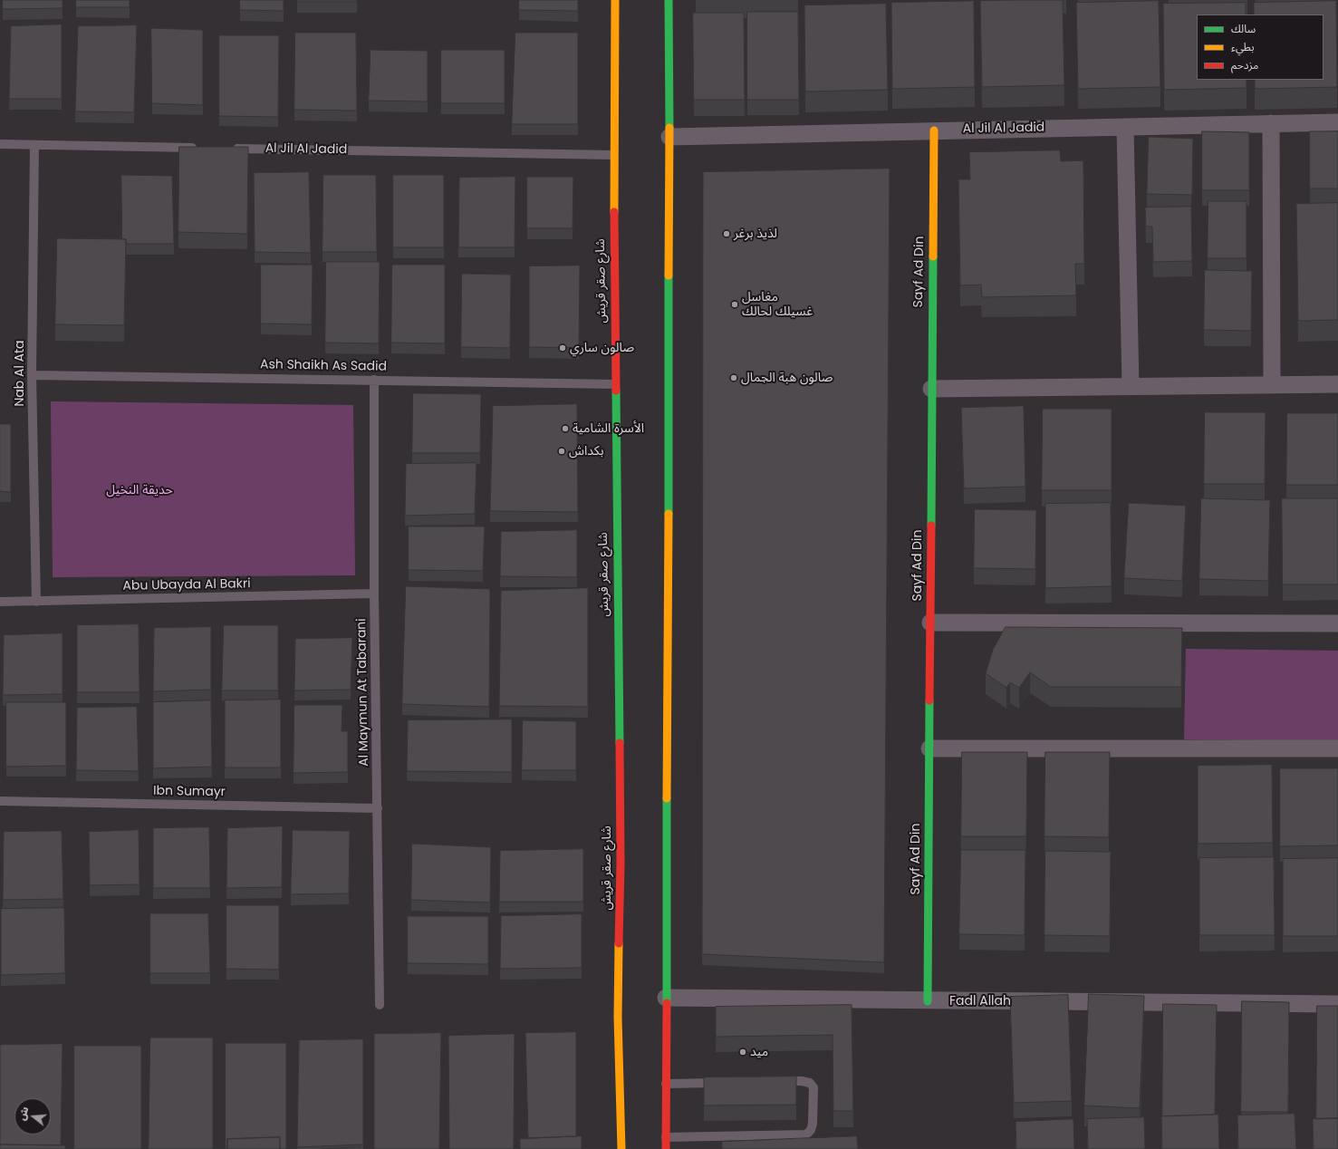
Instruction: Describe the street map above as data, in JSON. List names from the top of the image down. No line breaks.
{"streets":{"street":["Al Jil Al Jadid","Sayf Ad Din","شارع صقر قريش","Fadl Allah"],"lane":["Ash Shaikh As Sadid","Nab Al Ata","Abu Ubayda Al Bakri","Al Maymun At Tabarani","Ibn Sumayr"]},"crossings":[["Al Jil Al Jadid","Sayf Ad Din"],["Al Jil Al Jadid","شارع صقر قريش"],["Sayf Ad Din","Fadl Allah"],["شارع صقر قريش","Ash Shaikh As Sadid"],["Ash Shaikh As Sadid","Nab Al Ata"],["Ash Shaikh As Sadid","Al Maymun At Tabarani"],["Nab Al Ata","Abu Ubayda Al Bakri"],["Abu Ubayda Al Bakri","Al Maymun At Tabarani"],["Al Maymun At Tabarani","Ibn Sumayr"]],"parks":["حديقة النخيل"],"places":["لذيذ برغر","مغاسل غسيلك لحالك","صالون ساري","صالون هبة الجمال","الأسرة الشامية","بكداش","ميد"],"legend":["سالك","بطيء","مزدحم"],"north":"left"}
